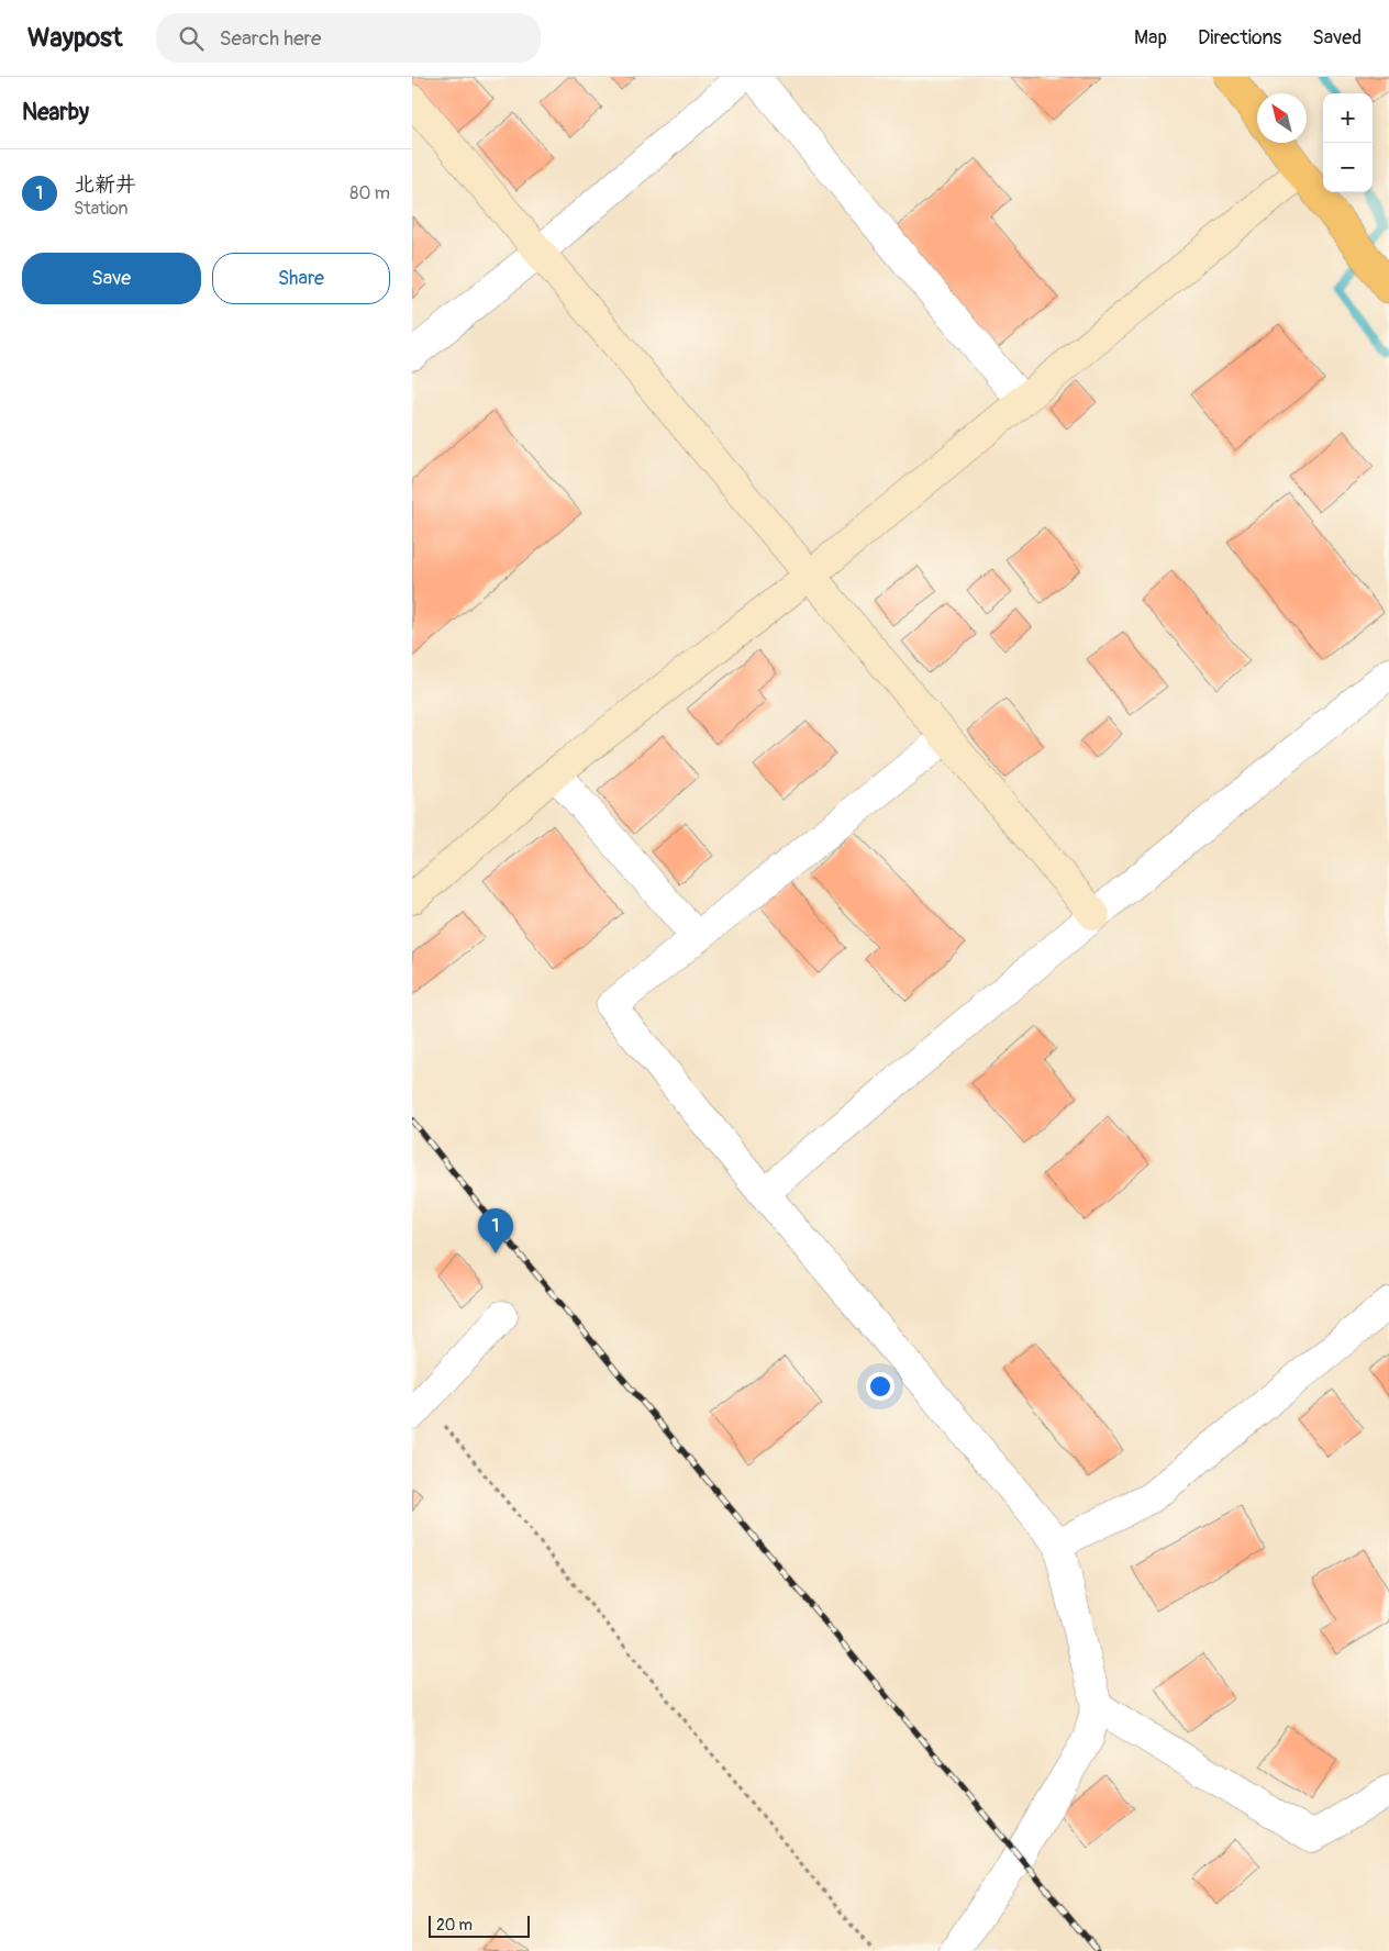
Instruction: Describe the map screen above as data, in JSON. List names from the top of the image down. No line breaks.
{"scale_bar":"20 m","north":"top left","page":{"header":"Waypost","search":"Search here","nav":["Map","Directions","Saved"],"heading":"Nearby","map_buttons":["+","−"],"list":[{"mark":"1","name":"北新井","note":"Station","value":"80 m"}],"buttons":["Save","Share"],"pins":"1","scale":"20 m"}}
